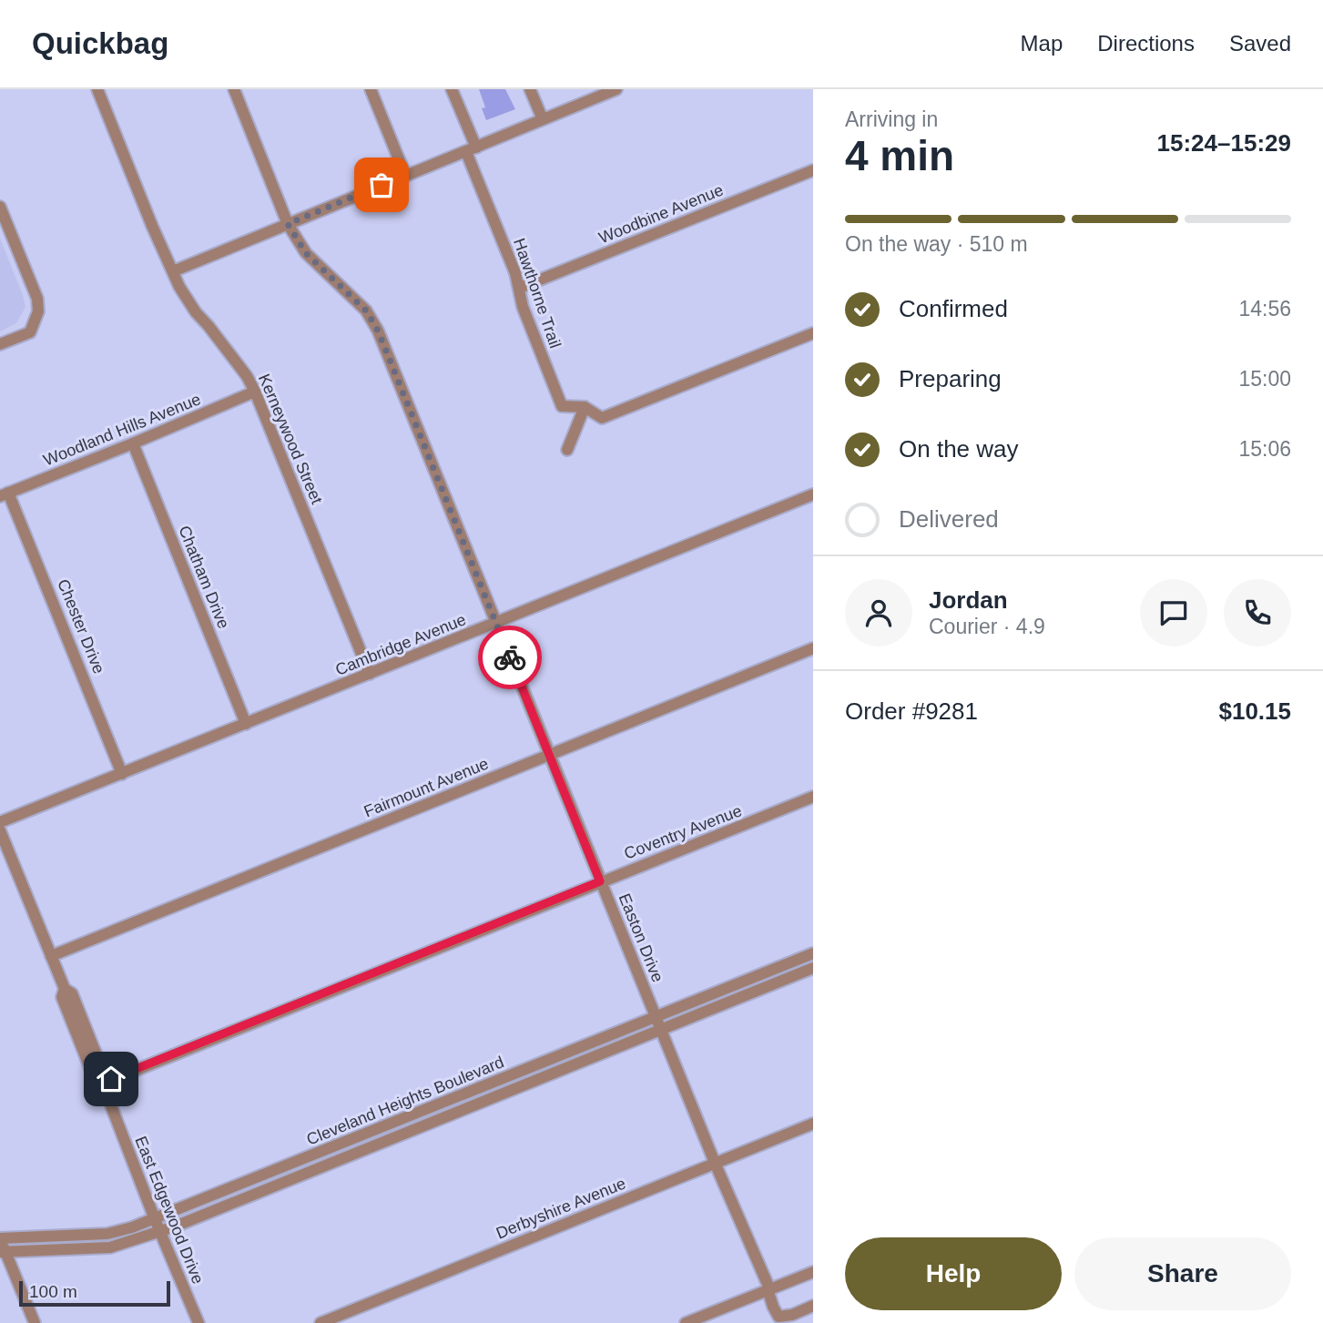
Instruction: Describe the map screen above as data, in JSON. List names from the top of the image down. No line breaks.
{"streets":{"street":["Woodbine Avenue","Hawthorne Trail","Woodland Hills Avenue","Kerneywood Street","Chatham Drive","Chester Drive","Cambridge Avenue","Fairmount Avenue","Coventry Avenue","Easton Drive","Cleveland Heights Boulevard","Derbyshire Avenue","East Edgewood Drive"]},"crossings":[["Woodbine Avenue","Hawthorne Trail"],["Woodland Hills Avenue","Kerneywood Street"],["Woodland Hills Avenue","Chatham Drive"],["Woodland Hills Avenue","Chester Drive"],["Kerneywood Street","Cambridge Avenue"],["Chatham Drive","Cambridge Avenue"],["Chester Drive","Cambridge Avenue"],["Cambridge Avenue","Easton Drive"],["Fairmount Avenue","Easton Drive"],["Fairmount Avenue","East Edgewood Drive"],["Coventry Avenue","Easton Drive"],["Coventry Avenue","East Edgewood Drive"],["Easton Drive","Cleveland Heights Boulevard"],["Easton Drive","Derbyshire Avenue"],["Cleveland Heights Boulevard","East Edgewood Drive"]],"scale_bar":"100 m","page":{"header":"Quickbag","nav":["Map","Directions","Saved"],"heading":["4 min","Arriving in","15:24–15:29"],"panel":["Jordan","Courier · 4.9","Order #9281","$10.15"],"bar":"On the way · 510 m","list":[["Confirmed","14:56"],["Preparing","15:00"],["On the way","15:06"],"Delivered"],"buttons":["Help","Share"],"scale":"100 m"}}
